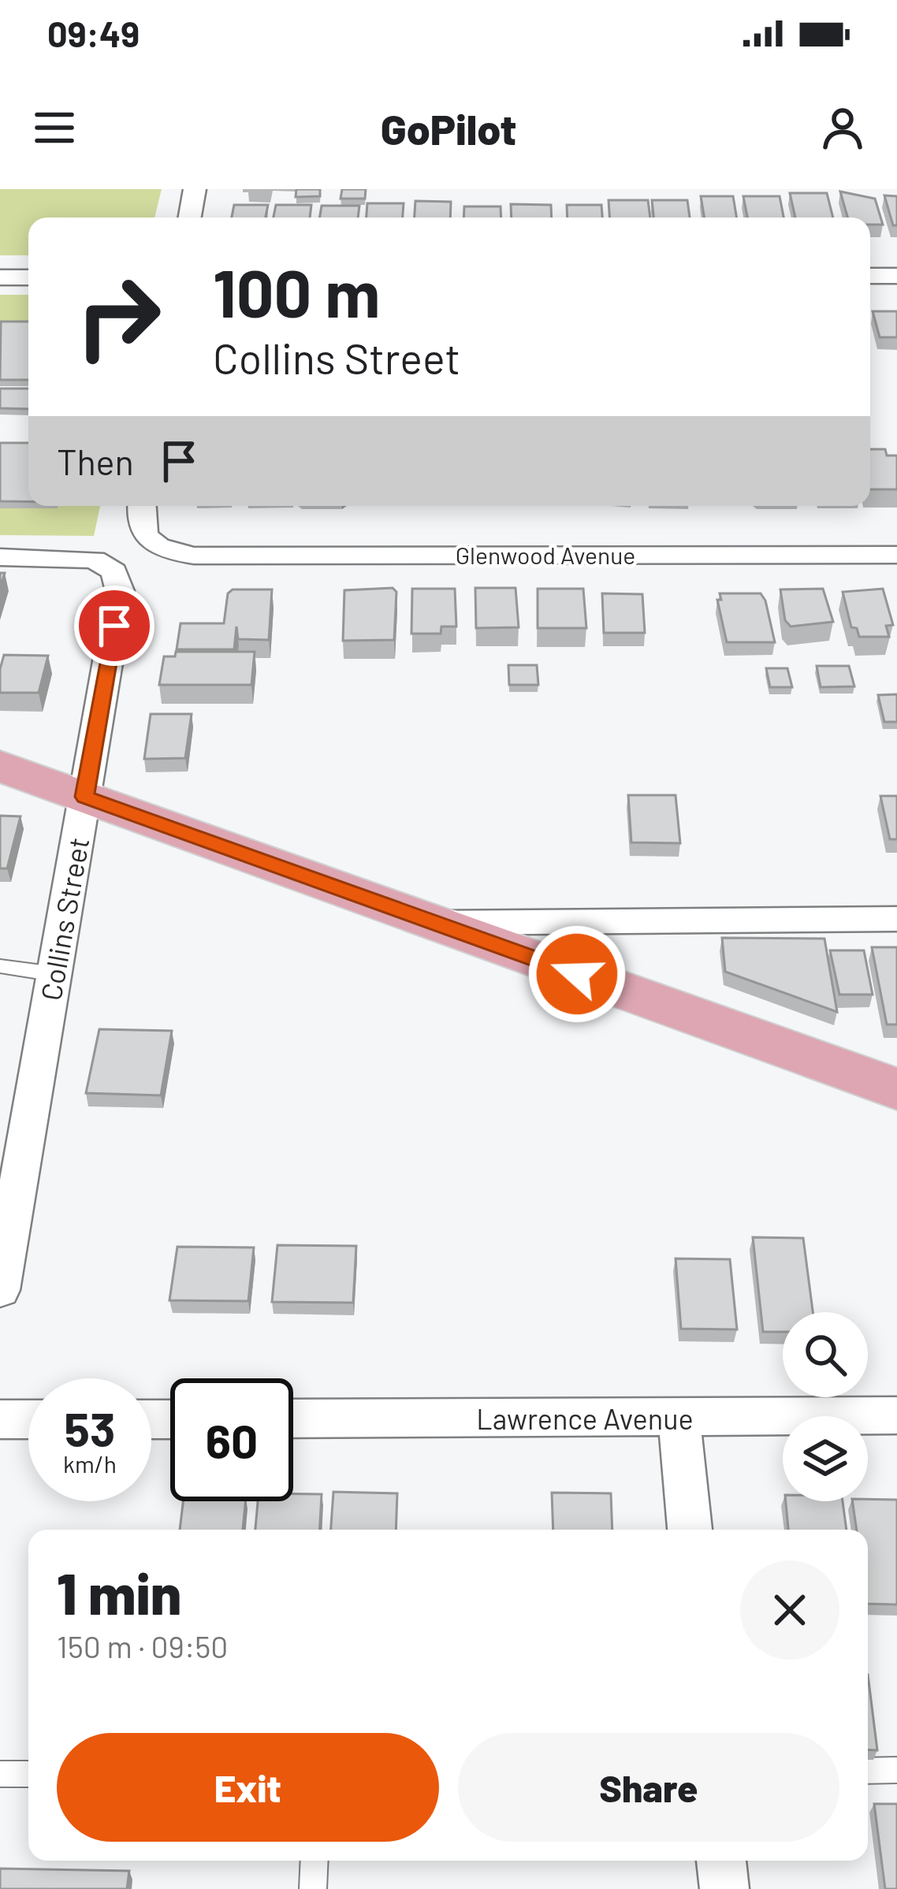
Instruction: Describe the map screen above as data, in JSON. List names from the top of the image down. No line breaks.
{"streets":{"street":["Glenwood Avenue","Collins Street","Lawrence Avenue"]},"page":{"status":"09:49","header":"GoPilot","turn":["100 m","Collins Street"],"then":"Then","speed":"53 km/h","limit":"60","heading":["1 min","150 m · 09:50"],"buttons":["Exit","Share"]}}
